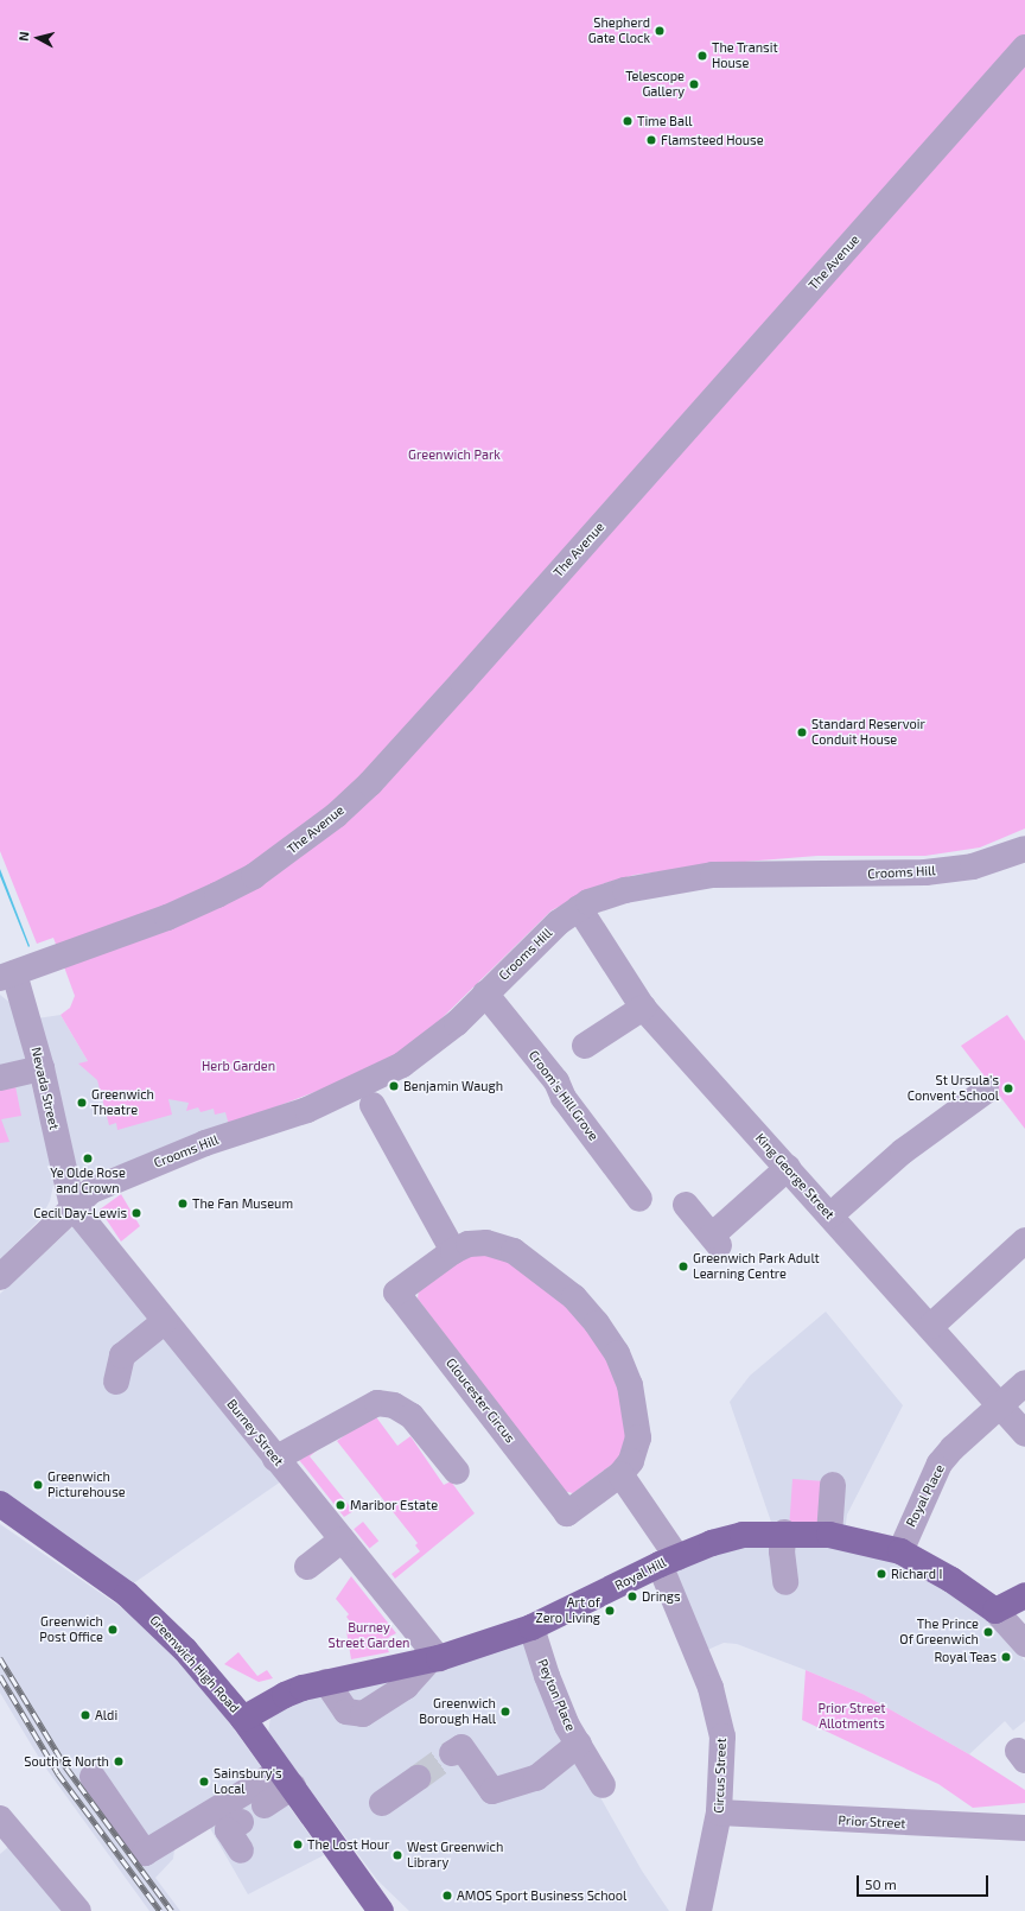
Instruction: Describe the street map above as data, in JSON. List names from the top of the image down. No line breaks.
{"streets":{"main road":["Royal Hill","Greenwich High Road"],"street":["The Avenue","Crooms Hill","Nevada Street","Croom's Hill Grove","King George Street","Gloucester Circus","Burney Street","Royal Place","Peyton Place","Circus Street","Prior Street"]},"crossings":[["The Avenue","Nevada Street"],["Crooms Hill","Nevada Street"],["Crooms Hill","Croom's Hill Grove"],["Crooms Hill","King George Street"],["Crooms Hill","Burney Street"],["Nevada Street","Burney Street"],["King George Street","Royal Place"],["Burney Street","Royal Hill"],["Royal Place","Royal Hill"],["Royal Hill","Greenwich High Road"],["Royal Hill","Peyton Place"],["Royal Hill","Circus Street"],["Circus Street","Prior Street"]],"parks":["Greenwich Park","Herb Garden","Burney Street Garden","Prior Street Allotments"],"places":["Shepherd Gate Clock","The Transit House","Telescope Gallery","Time Ball","Flamsteed House","Standard Reservoir Conduit House","Benjamin Waugh","St Ursula's Convent School","Greenwich Theatre","Ye Olde Rose and Crown","The Fan Museum","Cecil Day-Lewis","Greenwich Park Adult Learning Centre","Greenwich Picturehouse","Maribor Estate","Richard I","Drings","Art of Zero Living","Greenwich Post Office","The Prince Of Greenwich","Royal Teas","Greenwich Borough Hall","Aldi","South & North","Sainsbury's Local","The Lost Hour","West Greenwich Library","AMOS Sport Business School"],"scale_bar":"50 m","north":"left"}
